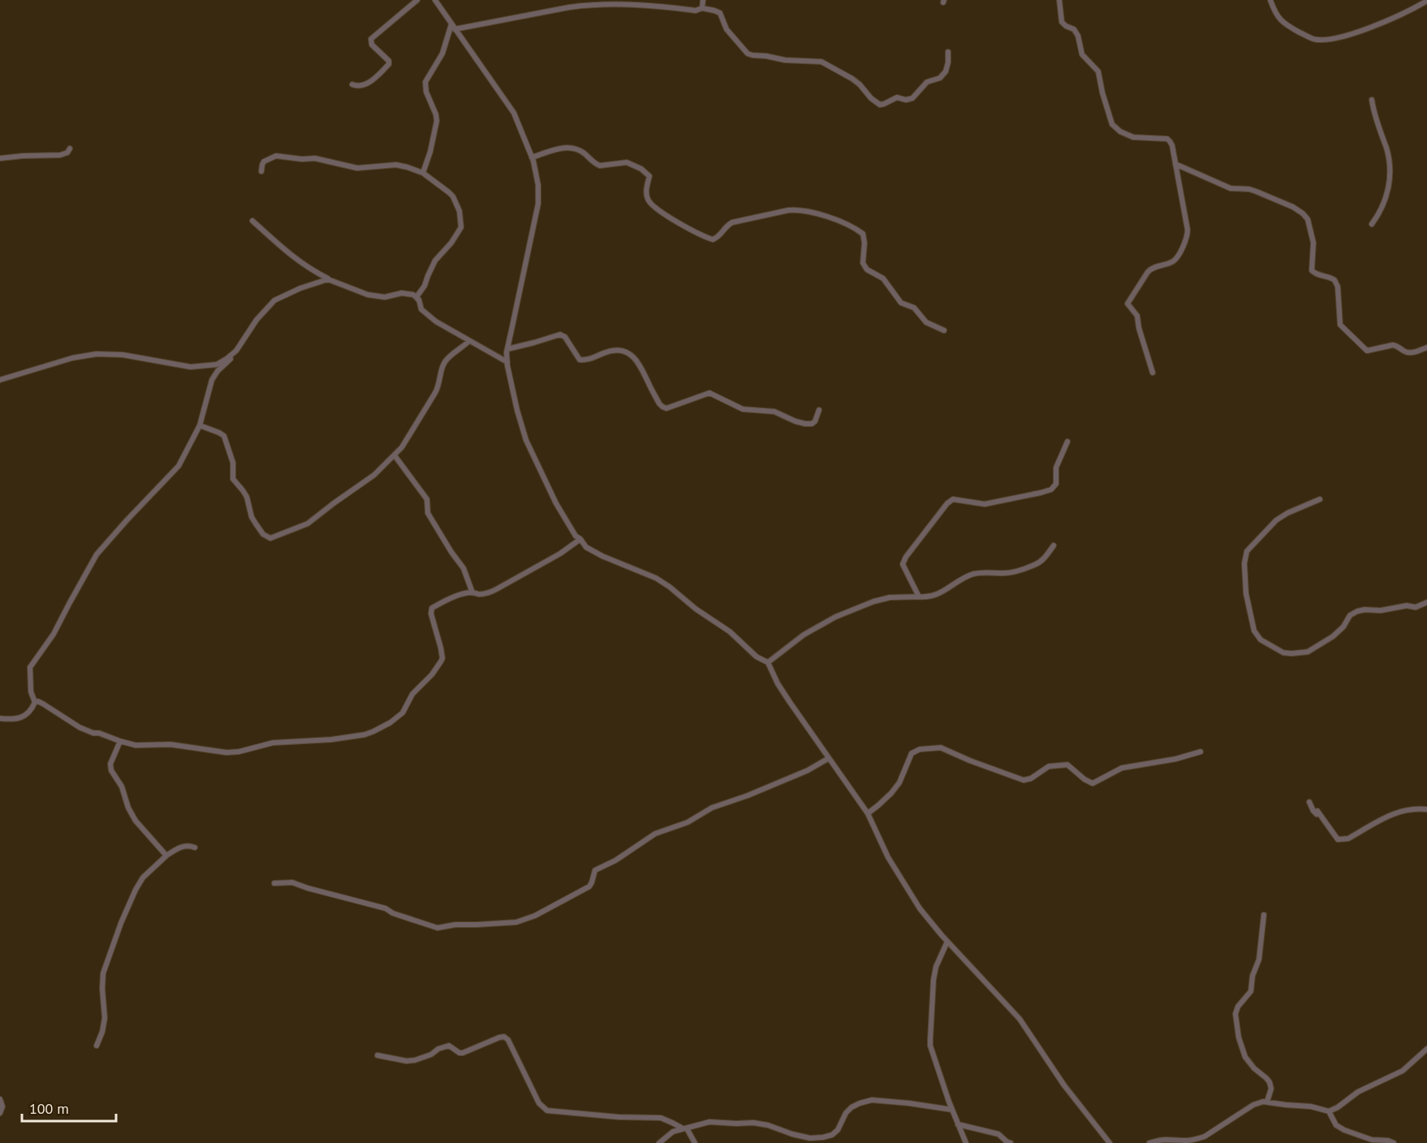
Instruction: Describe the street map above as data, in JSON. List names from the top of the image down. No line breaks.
{"scale_bar":"100 m"}
